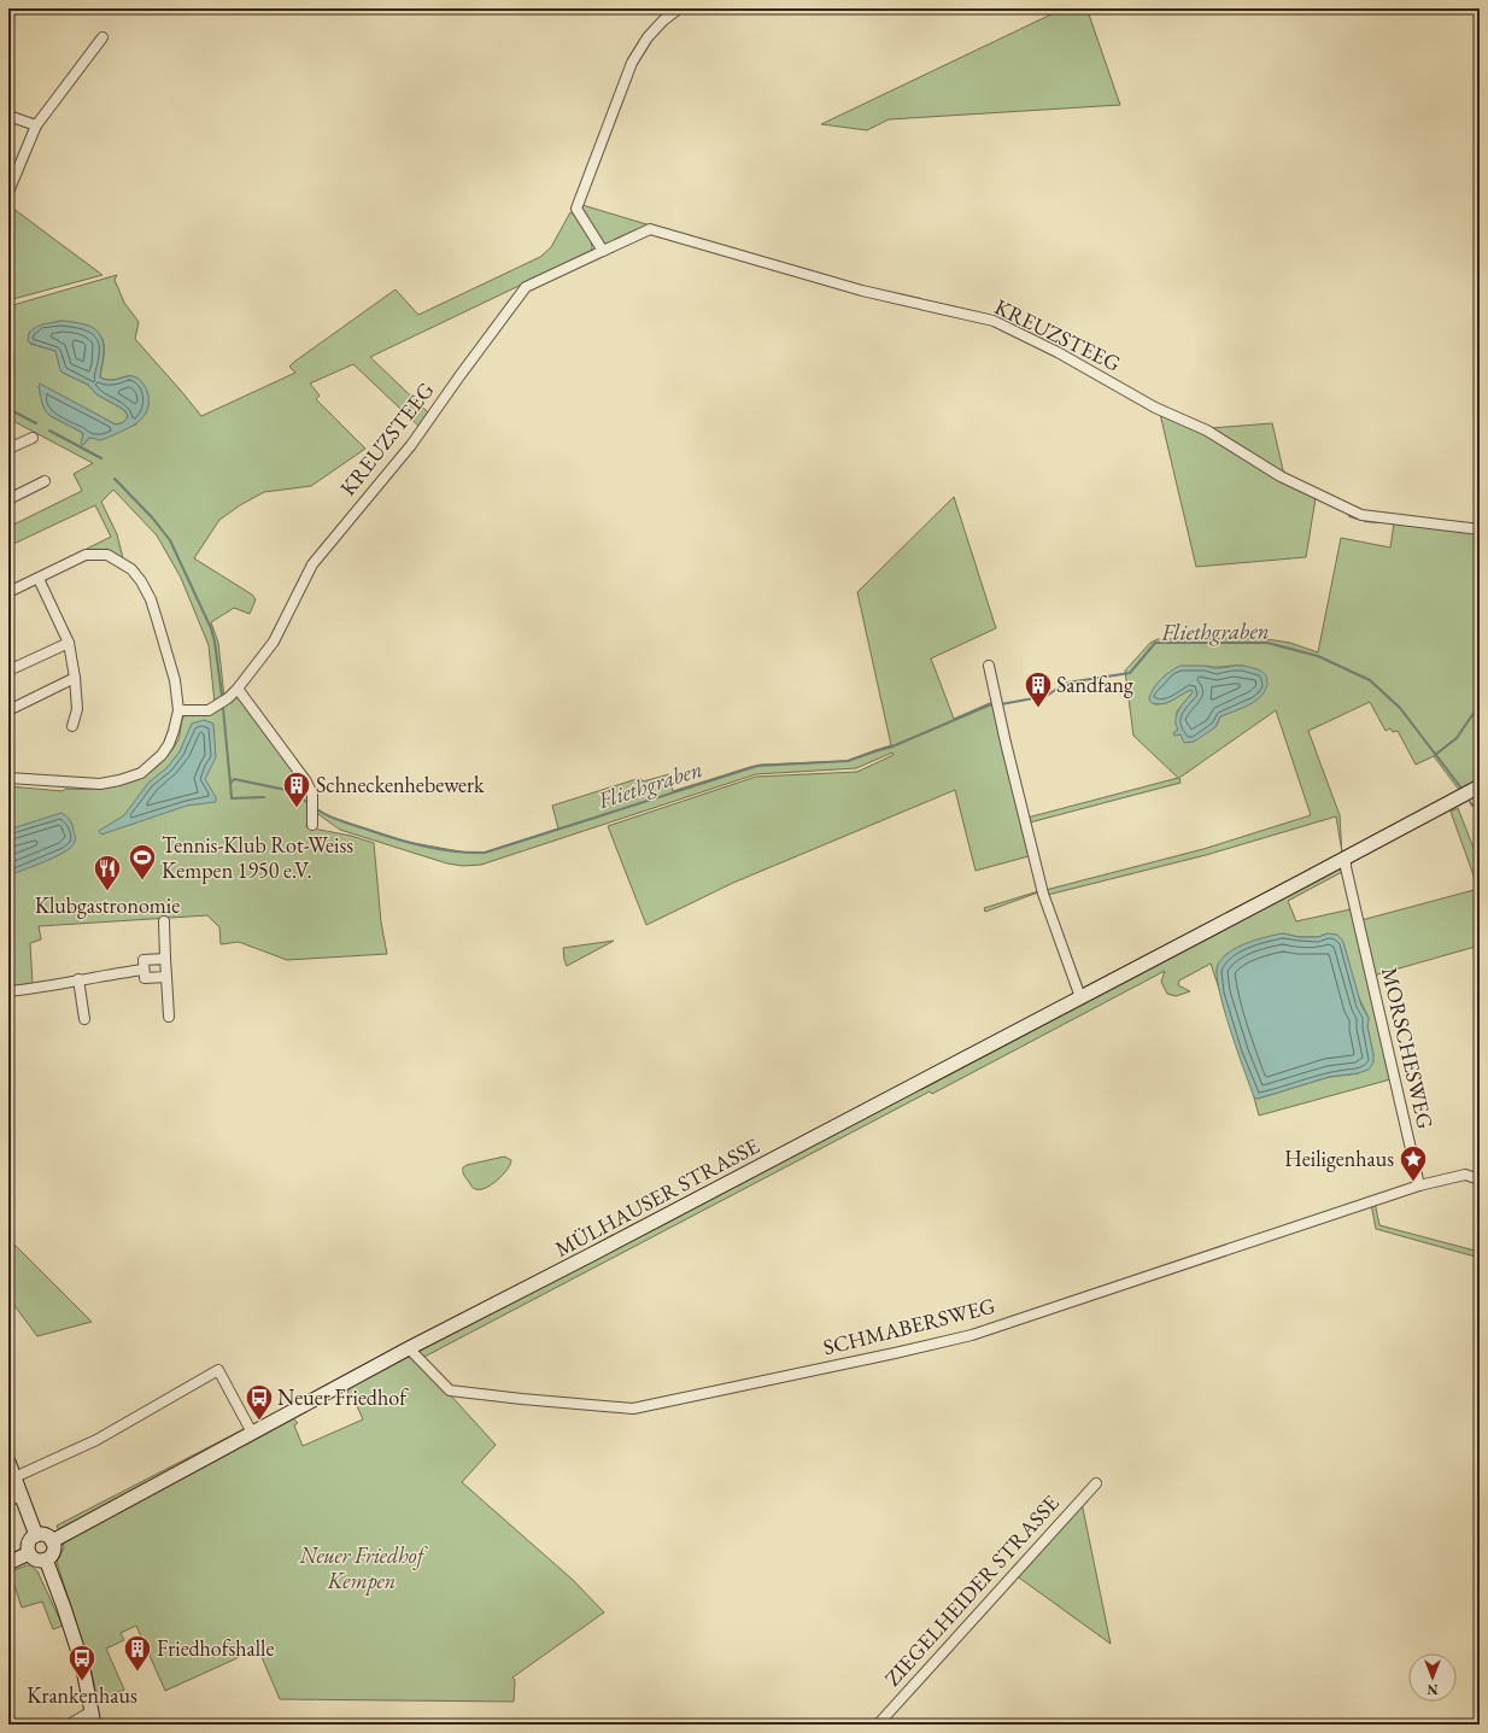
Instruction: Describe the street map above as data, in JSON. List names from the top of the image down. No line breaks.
{"streets":{"street":["KREUZSTEEG","MORSCHESWEG","MÜLHAUSER STRASSE","SCHMABERSWEG","ZIEGELHEIDER STRASSE"]},"crossings":[["MORSCHESWEG","MÜLHAUSER STRASSE"],["MORSCHESWEG","SCHMABERSWEG"],["MÜLHAUSER STRASSE","SCHMABERSWEG"]],"water":["Fliethgraben"],"parks":["Neuer Friedhof Kempen"],"places":{"building":["Sandfang","Schneckenhebewerk","Friedhofshalle"],"sports":["Tennis-Klub Rot-Weiss Kempen 1950 e.V."],"restaurant":["Klubgastronomie"],"place":["Heiligenhaus"],"bus stop":["Neuer Friedhof","Krankenhaus"]},"north":"bottom"}
